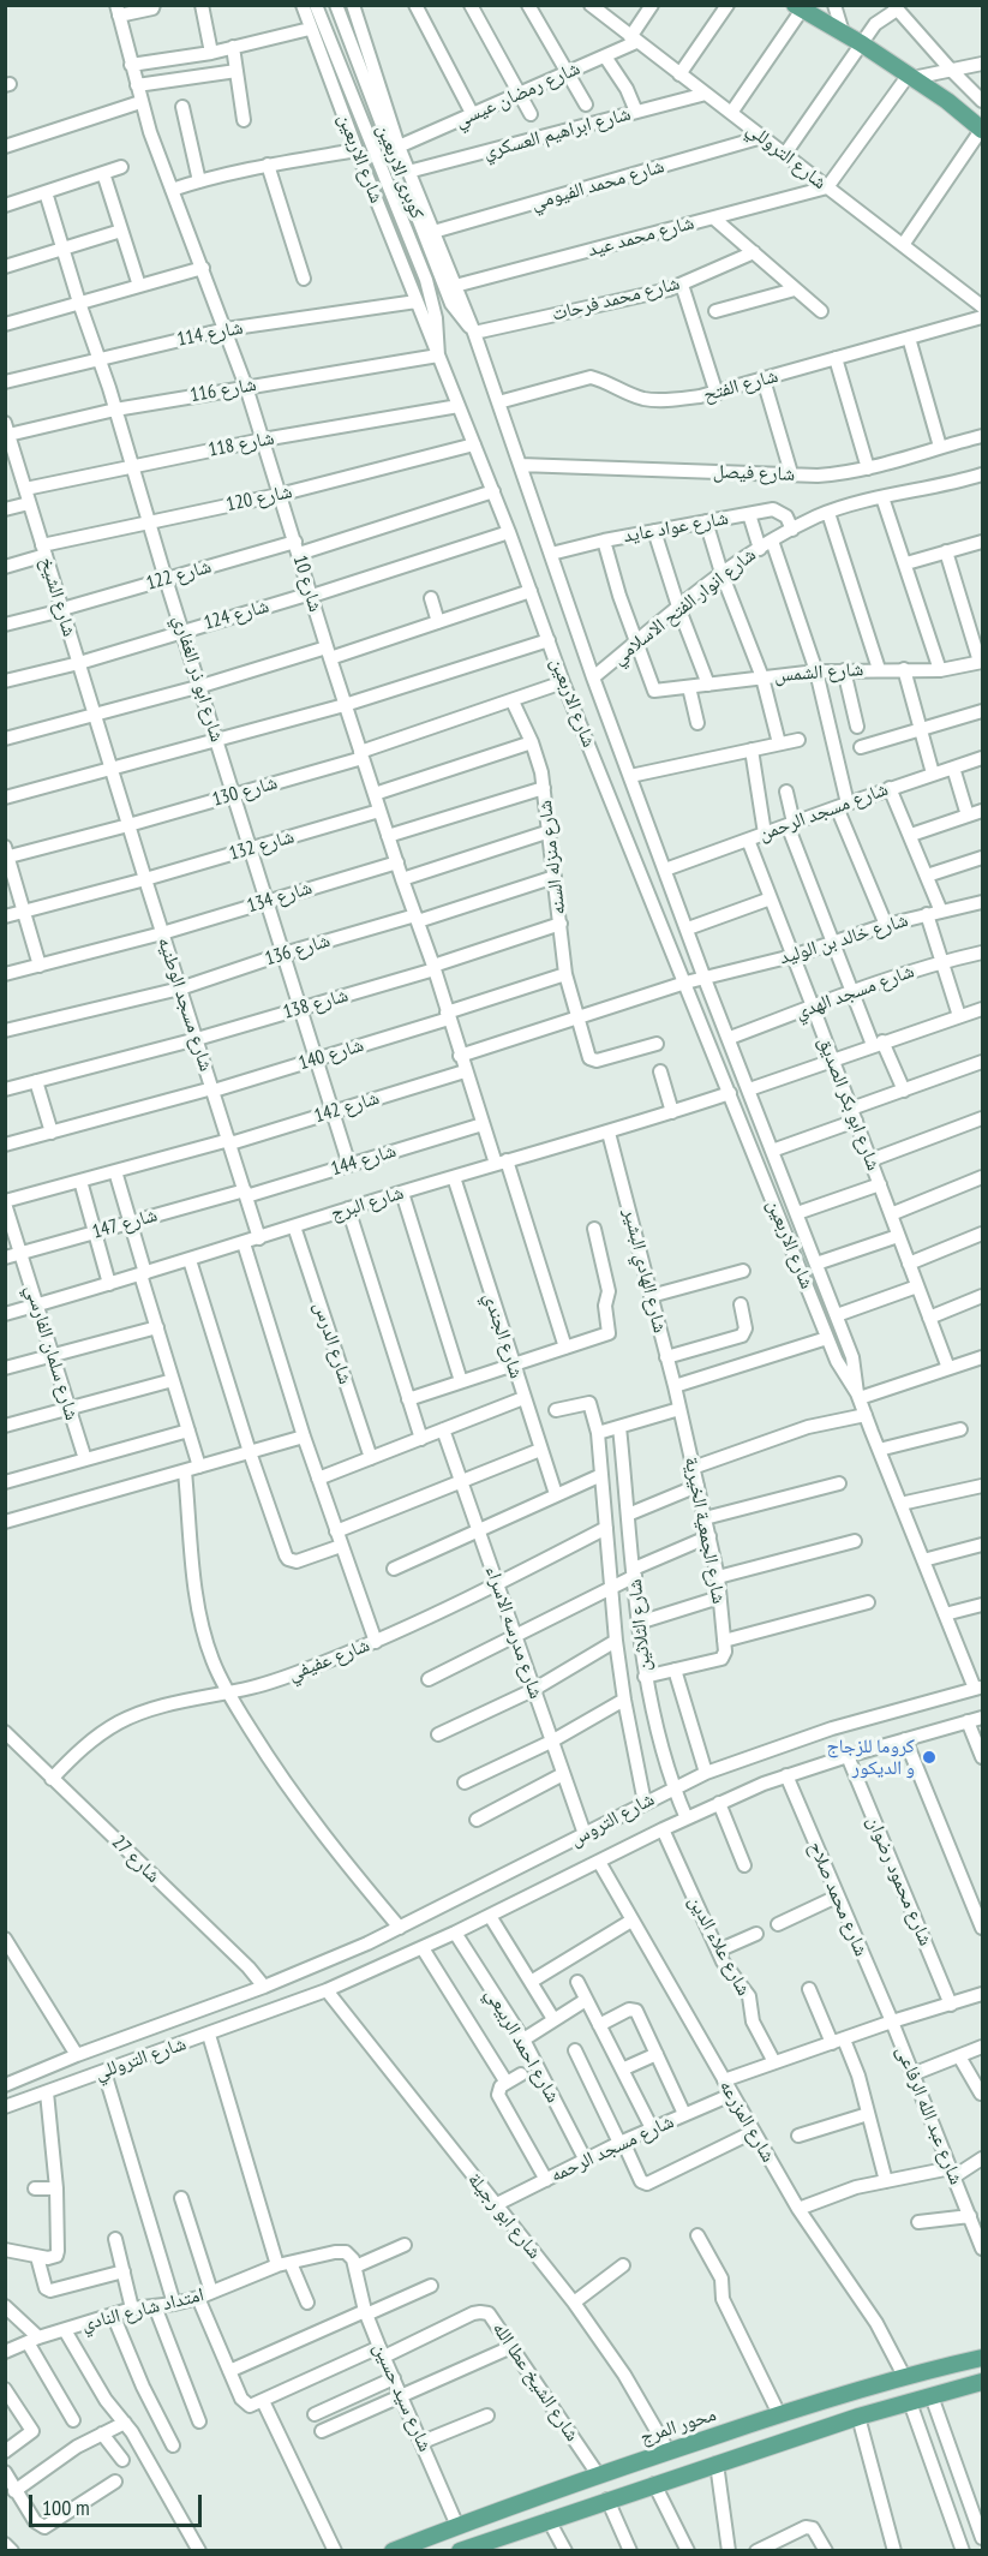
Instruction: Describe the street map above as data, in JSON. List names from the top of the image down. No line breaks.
{"streets":{"main road":["محور المرج"],"street":["شارع رمضان عيسي","شارع ابراهيم العسكري","شارع التروللي","شارع الاربعين","كوبرى الاربعين","شارع محمد الفيومي","شارع محمد عيد","شارع محمد فرحات","شارع 114","شارع الفتح","شارع 116","شارع 118","شارع فيصل","شارع 120","شارع عواد عايد","شارع 122","شارع 10","شارع الشيخ","شارع انوار الفتح الاسلامي","شارع 124","شارع الشمس","شارع ابو ذر الغفاري","شارع 130","شارع مسجد الرحمن","شارع 132","شارع منزله السنه","شارع 134","شارع خالد بن الوليد","شارع 136","شارع مسجد الهدي","شارع مسجد الوطنيه","شارع 138","شارع 140","شارع ابو بكر الصديق","شارع 142","شارع 144","شارع البرج","شارع 147","شارع الهادي البشير","شارع الجندي","شارع الدرس","شارع سلمان الفارسي","شارع الجمعية الخيرية","شارع الثلاثين","شارع مدرسه الاسراء","شارع عفيفي","شارع التروس","شارع 27","شارع محمود رضوان","شارع محمد صلاح","شارع علاء الدين","شارع احمد الربيعي","شارع عبد الله الرفاعى","شارع المزرعه","شارع مسجد الرحمه","شارع ابو رجيلة","امتداد شارع النادي","شارع الشيخ عطا الله","شارع سيد حسين"]},"crossings":[["شارع رمضان عيسي","شارع التروللي"],["شارع رمضان عيسي","شارع الاربعين"],["شارع ابراهيم العسكري","شارع التروللي"],["شارع ابراهيم العسكري","شارع الاربعين"],["شارع التروللي","شارع محمد الفيومي"],["شارع التروللي","شارع محمد عيد"],["شارع التروللي","شارع الفتح"],["شارع التروللي","شارع التروس"],["شارع التروللي","شارع 27"],["شارع الاربعين","كوبرى الاربعين"],["شارع الاربعين","شارع محمد الفيومي"],["شارع الاربعين","شارع محمد عيد"],["شارع الاربعين","شارع محمد فرحات"],["شارع الاربعين","شارع 114"],["شارع الاربعين","شارع الفتح"],["شارع الاربعين","شارع 116"],["شارع الاربعين","شارع 118"],["شارع الاربعين","شارع فيصل"],["شارع الاربعين","شارع 120"],["شارع الاربعين","شارع عواد عايد"],["شارع الاربعين","شارع 122"],["شارع الاربعين","شارع انوار الفتح الاسلامي"],["شارع الاربعين","شارع 124"],["شارع الاربعين","شارع 130"],["شارع الاربعين","شارع مسجد الرحمن"],["شارع الاربعين","شارع خالد بن الوليد"],["شارع الاربعين","شارع مسجد الهدي"],["شارع الاربعين","شارع البرج"],["شارع الاربعين","شارع التروس"],["كوبرى الاربعين","شارع محمد فرحات"],["كوبرى الاربعين","شارع 116"],["شارع 114","شارع 10"],["شارع 114","شارع ابو ذر الغفاري"],["شارع 116","شارع 10"],["شارع 116","شارع الشيخ"],["شارع 116","شارع ابو ذر الغفاري"],["شارع 118","شارع 10"],["شارع 118","شارع الشيخ"],["شارع 118","شارع ابو ذر الغفاري"],["شارع 120","شارع 10"],["شارع 120","شارع الشيخ"],["شارع 120","شارع ابو ذر الغفاري"],["شارع عواد عايد","شارع انوار الفتح الاسلامي"],["شارع 122","شارع 10"],["شارع 122","شارع الشيخ"],["شارع 122","شارع ابو ذر الغفاري"],["شارع 10","شارع 124"],["شارع 10","شارع 130"],["شارع 10","شارع 132"],["شارع 10","شارع 134"],["شارع 10","شارع خالد بن الوليد"],["شارع 10","شارع 136"],["شارع 10","شارع 138"],["شارع 10","شارع 140"],["شارع 10","شارع 142"],["شارع 10","شارع 144"],["شارع 10","شارع البرج"],["شارع الشيخ","شارع 124"],["شارع الشيخ","شارع مسجد الوطنيه"],["شارع انوار الفتح الاسلامي","شارع الشمس"],["شارع 124","شارع ابو ذر الغفاري"],["شارع ابو ذر الغفاري","شارع 130"],["شارع ابو ذر الغفاري","شارع 132"],["شارع ابو ذر الغفاري","شارع 134"],["شارع ابو ذر الغفاري","شارع 136"],["شارع ابو ذر الغفاري","شارع 138"],["شارع ابو ذر الغفاري","شارع 140"],["شارع ابو ذر الغفاري","شارع 142"],["شارع ابو ذر الغفاري","شارع 144"],["شارع 130","شارع منزله السنه"],["شارع 130","شارع مسجد الوطنيه"],["شارع مسجد الرحمن","شارع ابو بكر الصديق"],["شارع 132","شارع مسجد الوطنيه"],["شارع منزله السنه","شارع خالد بن الوليد"],["شارع منزله السنه","شارع 136"],["شارع منزله السنه","شارع 138"],["شارع منزله السنه","شارع 140"],["شارع 134","شارع مسجد الوطنيه"],["شارع خالد بن الوليد","شارع ابو بكر الصديق"],["شارع 136","شارع مسجد الوطنيه"],["شارع مسجد الهدي","شارع ابو بكر الصديق"],["شارع مسجد الوطنيه","شارع 138"],["شارع مسجد الوطنيه","شارع 140"],["شارع مسجد الوطنيه","شارع 142"],["شارع مسجد الوطنيه","شارع 144"],["شارع مسجد الوطنيه","شارع البرج"],["شارع مسجد الوطنيه","شارع 147"],["شارع 142","شارع سلمان الفارسي"],["شارع 144","شارع 147"],["شارع البرج","شارع الهادي البشير"],["شارع البرج","شارع الجندي"],["شارع البرج","شارع الدرس"],["شارع البرج","شارع سلمان الفارسي"],["شارع 147","شارع سلمان الفارسي"],["شارع الهادي البشير","شارع الجمعية الخيرية"],["شارع الثلاثين","شارع عفيفي"],["شارع الثلاثين","شارع التروس"],["شارع مدرسه الاسراء","شارع عفيفي"],["شارع مدرسه الاسراء","شارع التروس"],["شارع عفيفي","شارع 27"],["شارع التروس","شارع 27"],["شارع التروس","شارع محمود رضوان"],["شارع التروس","شارع محمد صلاح"],["شارع التروس","شارع علاء الدين"],["شارع التروس","شارع احمد الربيعي"],["شارع التروس","شارع المزرعه"],["شارع التروس","شارع ابو رجيلة"],["شارع محمد صلاح","شارع عبد الله الرفاعى"],["شارع احمد الربيعي","شارع مسجد الرحمه"],["شارع المزرعه","شارع مسجد الرحمه"],["شارع المزرعه","محور المرج"],["شارع مسجد الرحمه","شارع ابو رجيلة"],["شارع ابو رجيلة","محور المرج"],["امتداد شارع النادي","شارع سيد حسين"],["شارع الشيخ عطا الله","شارع سيد حسين"],["شارع الشيخ عطا الله","محور المرج"],["شارع سيد حسين","محور المرج"]],"places":["كروما للزجاج و الديكور"],"scale_bar":"100 m"}
